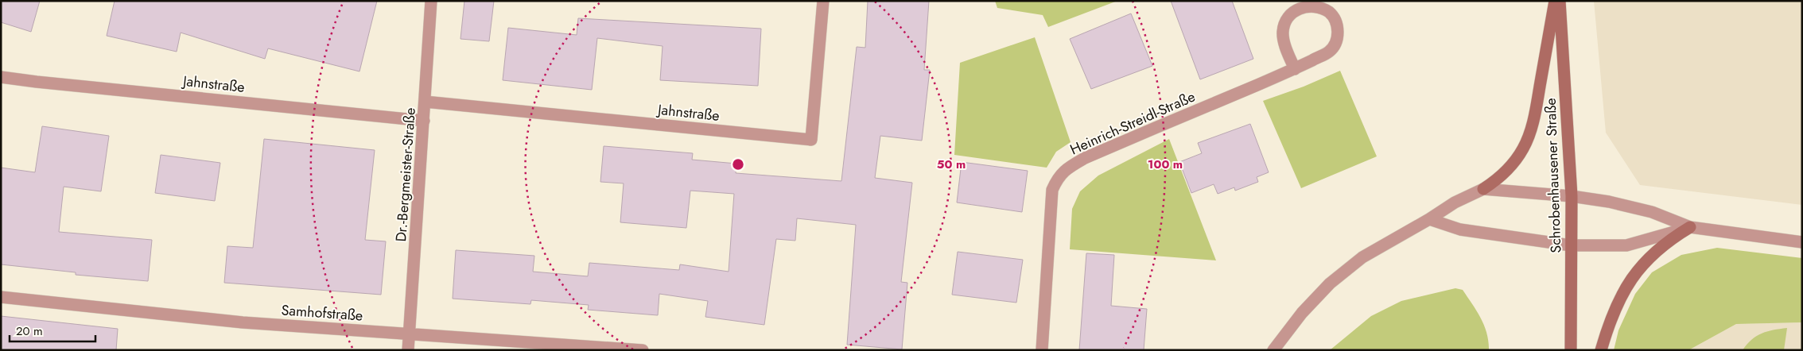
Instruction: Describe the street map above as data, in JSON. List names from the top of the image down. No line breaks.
{"streets":{"main road":["Schrobenhausener Straße"],"street":["Jahnstraße","Heinrich-Streidl-Straße","Dr.-Bergmeister-Straße","Samhofstraße"]},"crossings":[["Jahnstraße","Dr.-Bergmeister-Straße"],["Dr.-Bergmeister-Straße","Samhofstraße"]],"scale_bar":"20 m","rings":["50 m","100 m"]}
